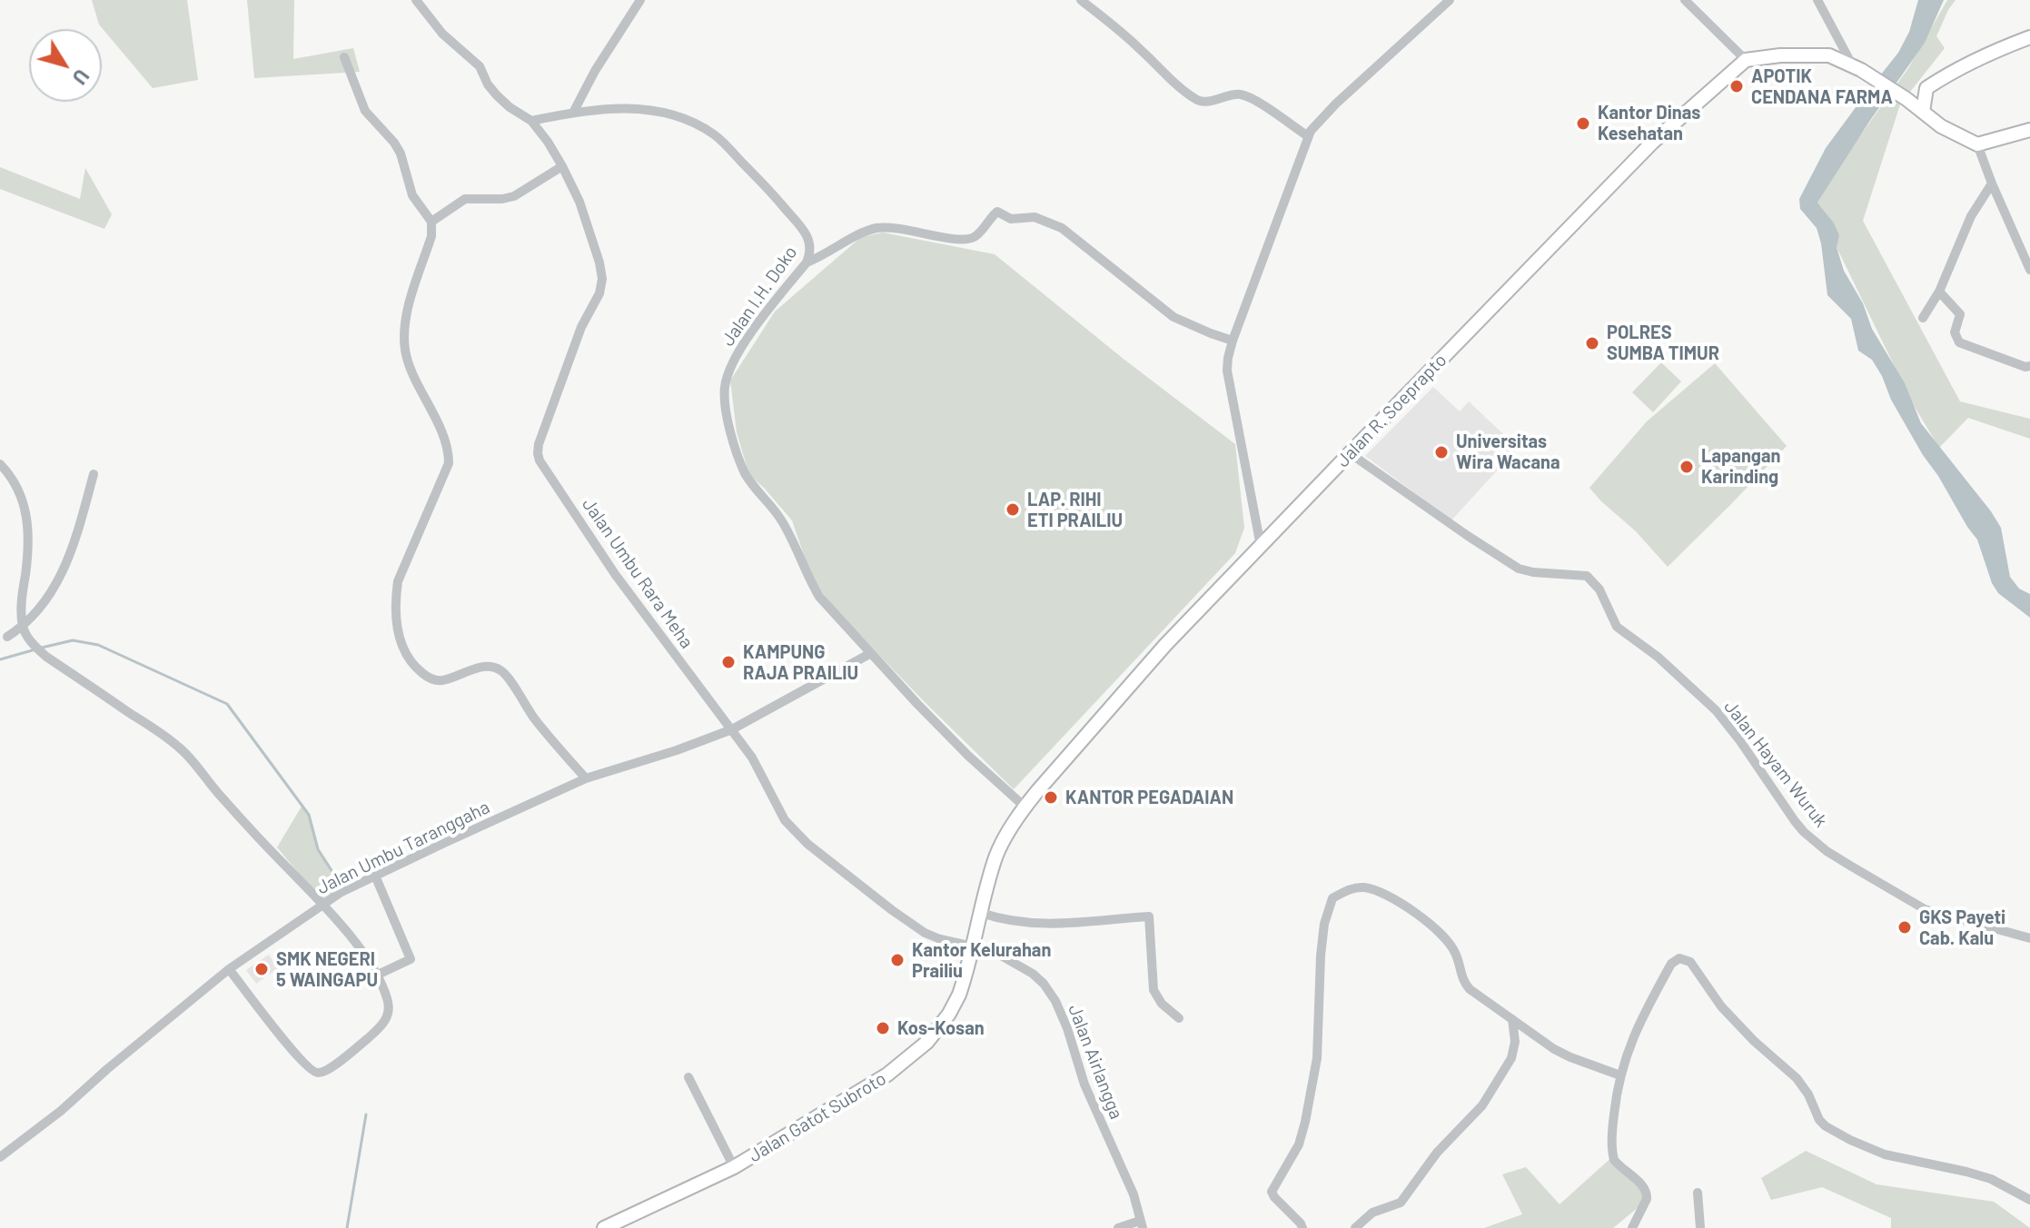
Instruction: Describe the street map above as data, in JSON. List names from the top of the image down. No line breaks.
{"streets":{"highway":["Jalan R. Soeprapto","Jalan Gatot Subroto"],"street":["Jalan I.H. Doko","Jalan Umbu Rara Meha","Jalan Hayam Wuruk","Jalan Umbu Taranggaha","Jalan Airlangga"]},"crossings":[["Jalan I.H. Doko","Jalan R. Soeprapto"],["Jalan I.H. Doko","Jalan Umbu Rara Meha"],["Jalan I.H. Doko","Jalan Umbu Taranggaha"],["Jalan R. Soeprapto","Jalan Umbu Rara Meha"],["Jalan R. Soeprapto","Jalan Hayam Wuruk"],["Jalan R. Soeprapto","Jalan Airlangga"],["Jalan R. Soeprapto","Jalan Gatot Subroto"],["Jalan Umbu Rara Meha","Jalan Umbu Taranggaha"],["Jalan Umbu Rara Meha","Jalan Airlangga"],["Jalan Umbu Rara Meha","Jalan Gatot Subroto"],["Jalan Airlangga","Jalan Gatot Subroto"]],"places":["APOTIK CENDANA FARMA","Kantor Dinas Kesehatan","POLRES SUMBA TIMUR","Universitas Wira Wacana","Lapangan Karinding","LAP. RIHI ETI PRAILIU","KAMPUNG RAJA PRAILIU","KANTOR PEGADAIAN","GKS Payeti Cab. Kalu","Kantor Kelurahan Prailiu","SMK NEGERI 5 WAINGAPU","Kos-Kosan"],"north":"bottom right"}
